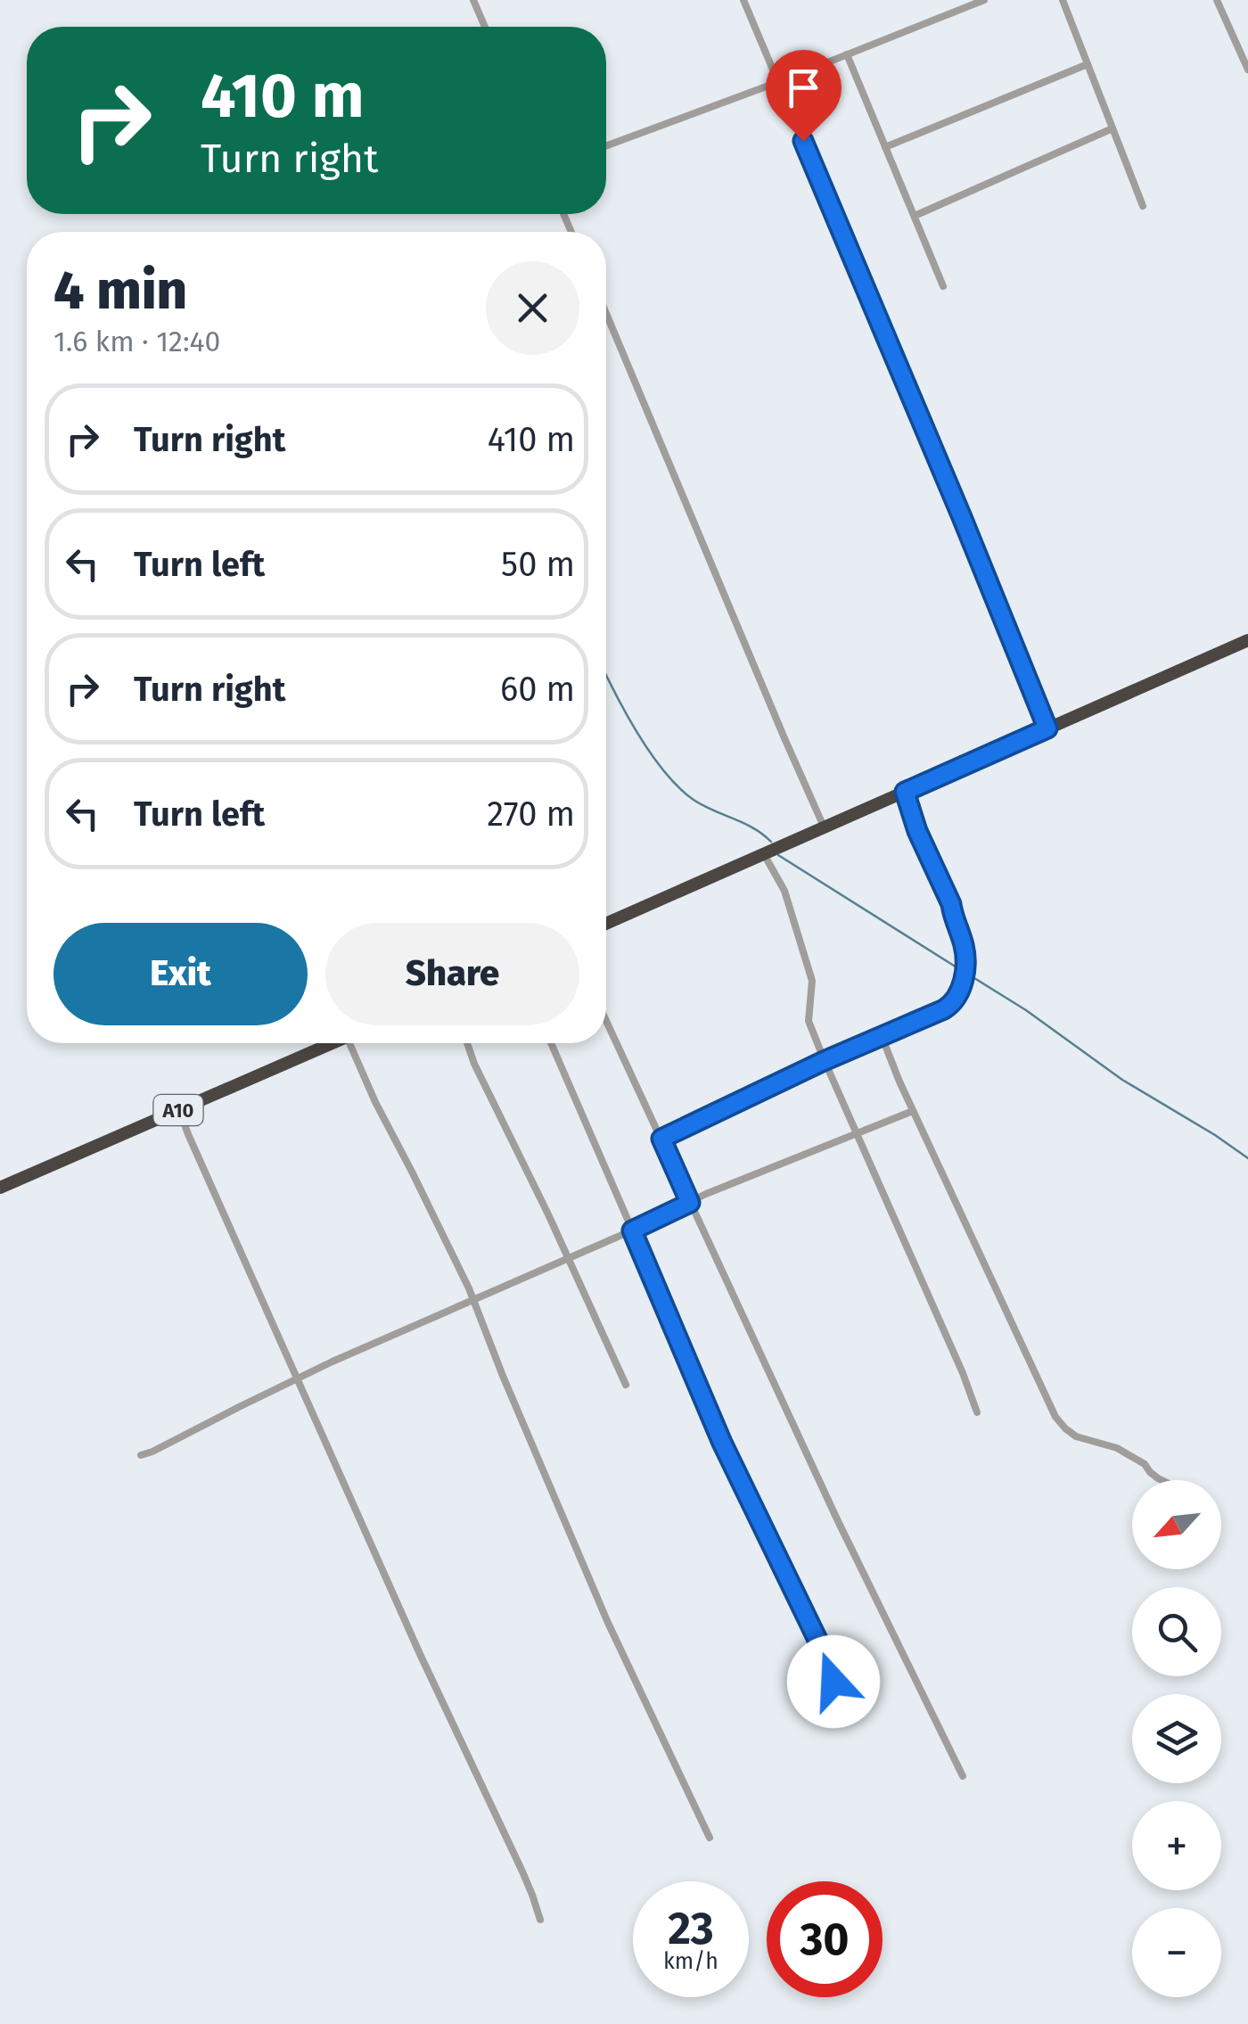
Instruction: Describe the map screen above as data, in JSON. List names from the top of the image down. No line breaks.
{"streets":{"highway":["A10"]},"north":"bottom left","page":{"turn":["410 m","Turn right"],"heading":["4 min","1.6 km · 12:40"],"list":[{"name":"Turn right","value":"410 m"},{"name":"Turn left","value":"50 m"},{"name":"Turn right","value":"60 m"},{"name":"Turn left","value":"270 m"}],"buttons":["Exit","Share"],"map_buttons":["+","−"],"speed":"23 km/h","limit":"30"}}
